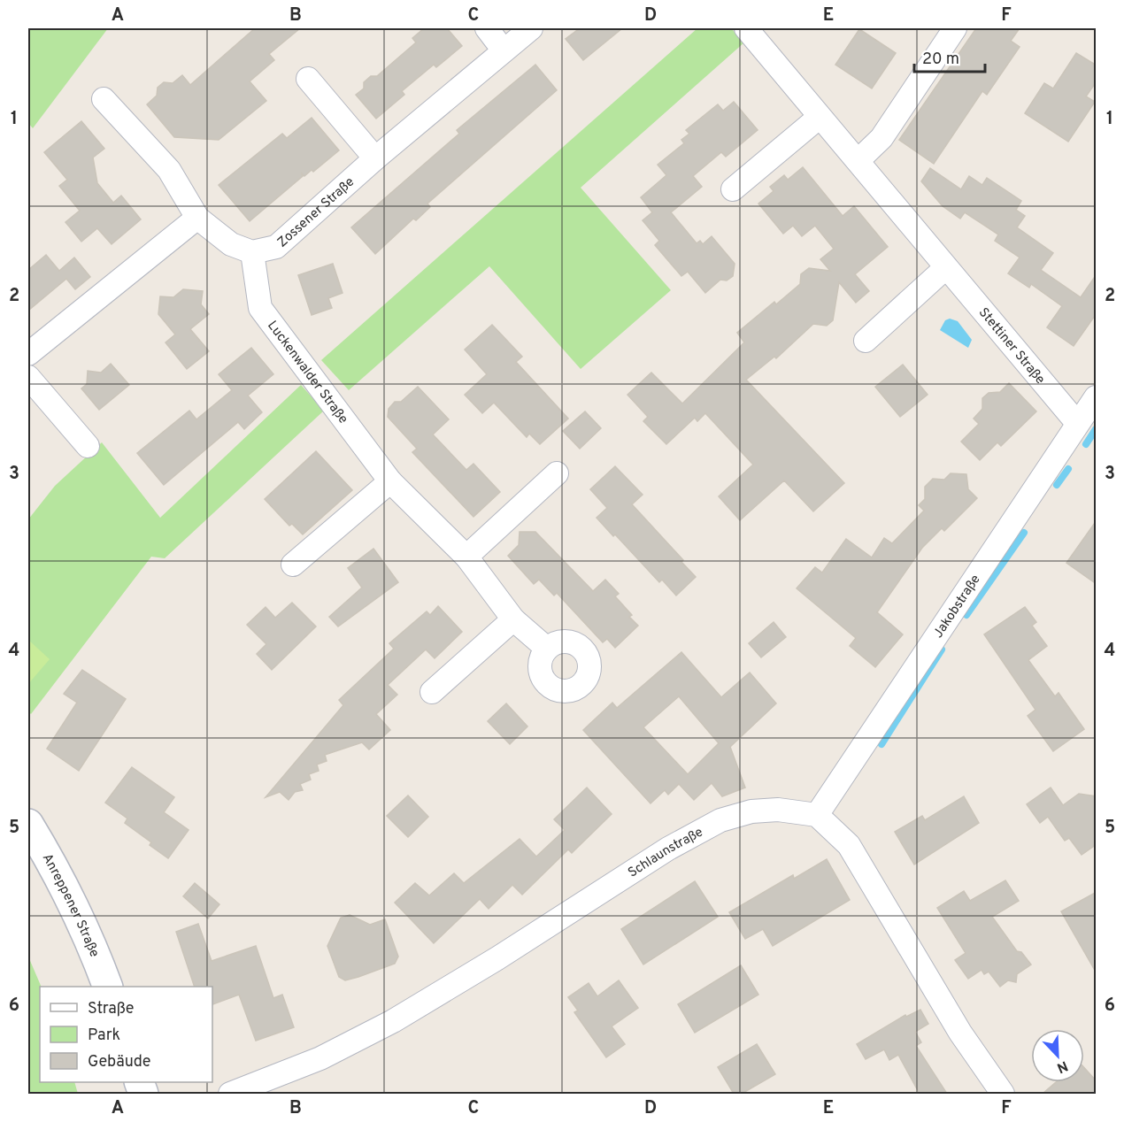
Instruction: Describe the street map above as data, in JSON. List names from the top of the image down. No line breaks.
{"streets":{"street":["Zossener Straße","Stettiner Straße","Luckenwalder Straße","Jakobstraße","Schlaunstraße","Anreppener Straße"]},"crossings":[["Zossener Straße","Luckenwalder Straße"],["Stettiner Straße","Jakobstraße"],["Jakobstraße","Schlaunstraße"]],"legend":["Straße","Park","Gebäude"],"scale_bar":"20 m","north":"bottom right","grid":{"columns":["A","B","C","D","E","F"],"rows":["1","2","3","4","5","6"]}}
